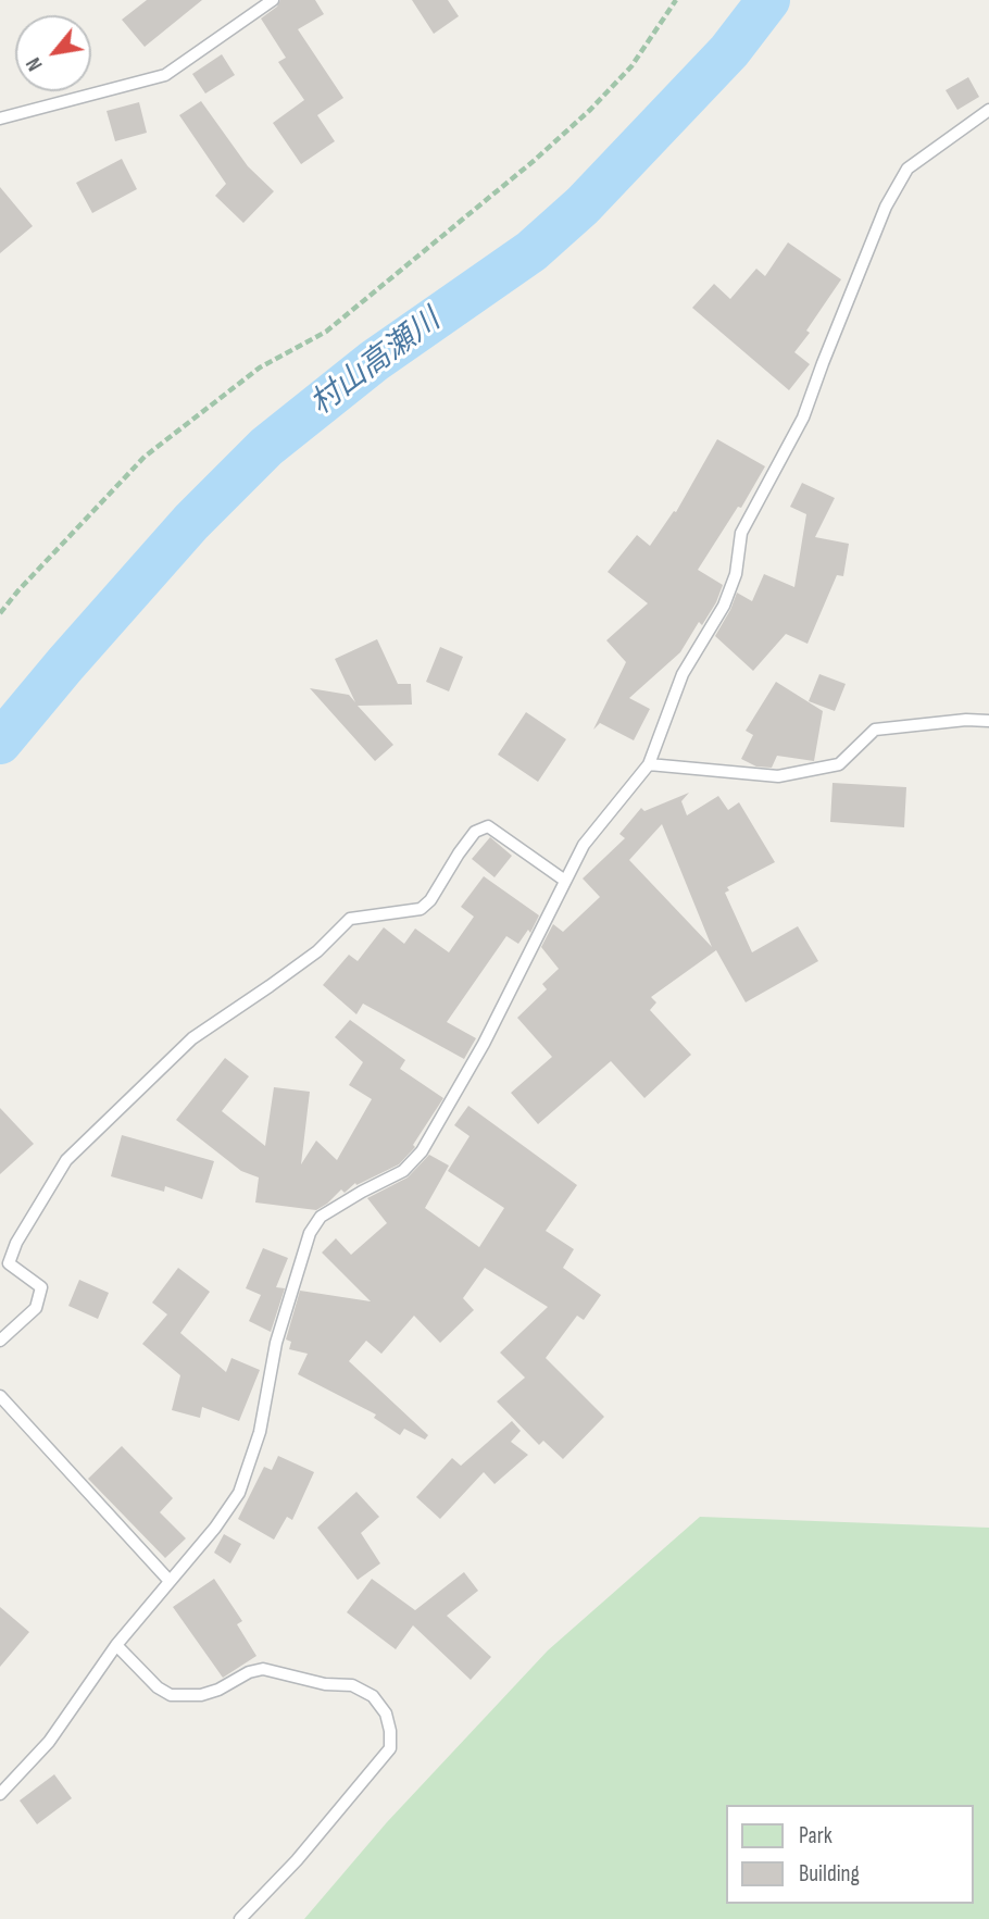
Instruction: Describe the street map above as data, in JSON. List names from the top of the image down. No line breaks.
{"water":["村山高瀬川"],"legend":["Park","Building"],"north":"bottom left"}
